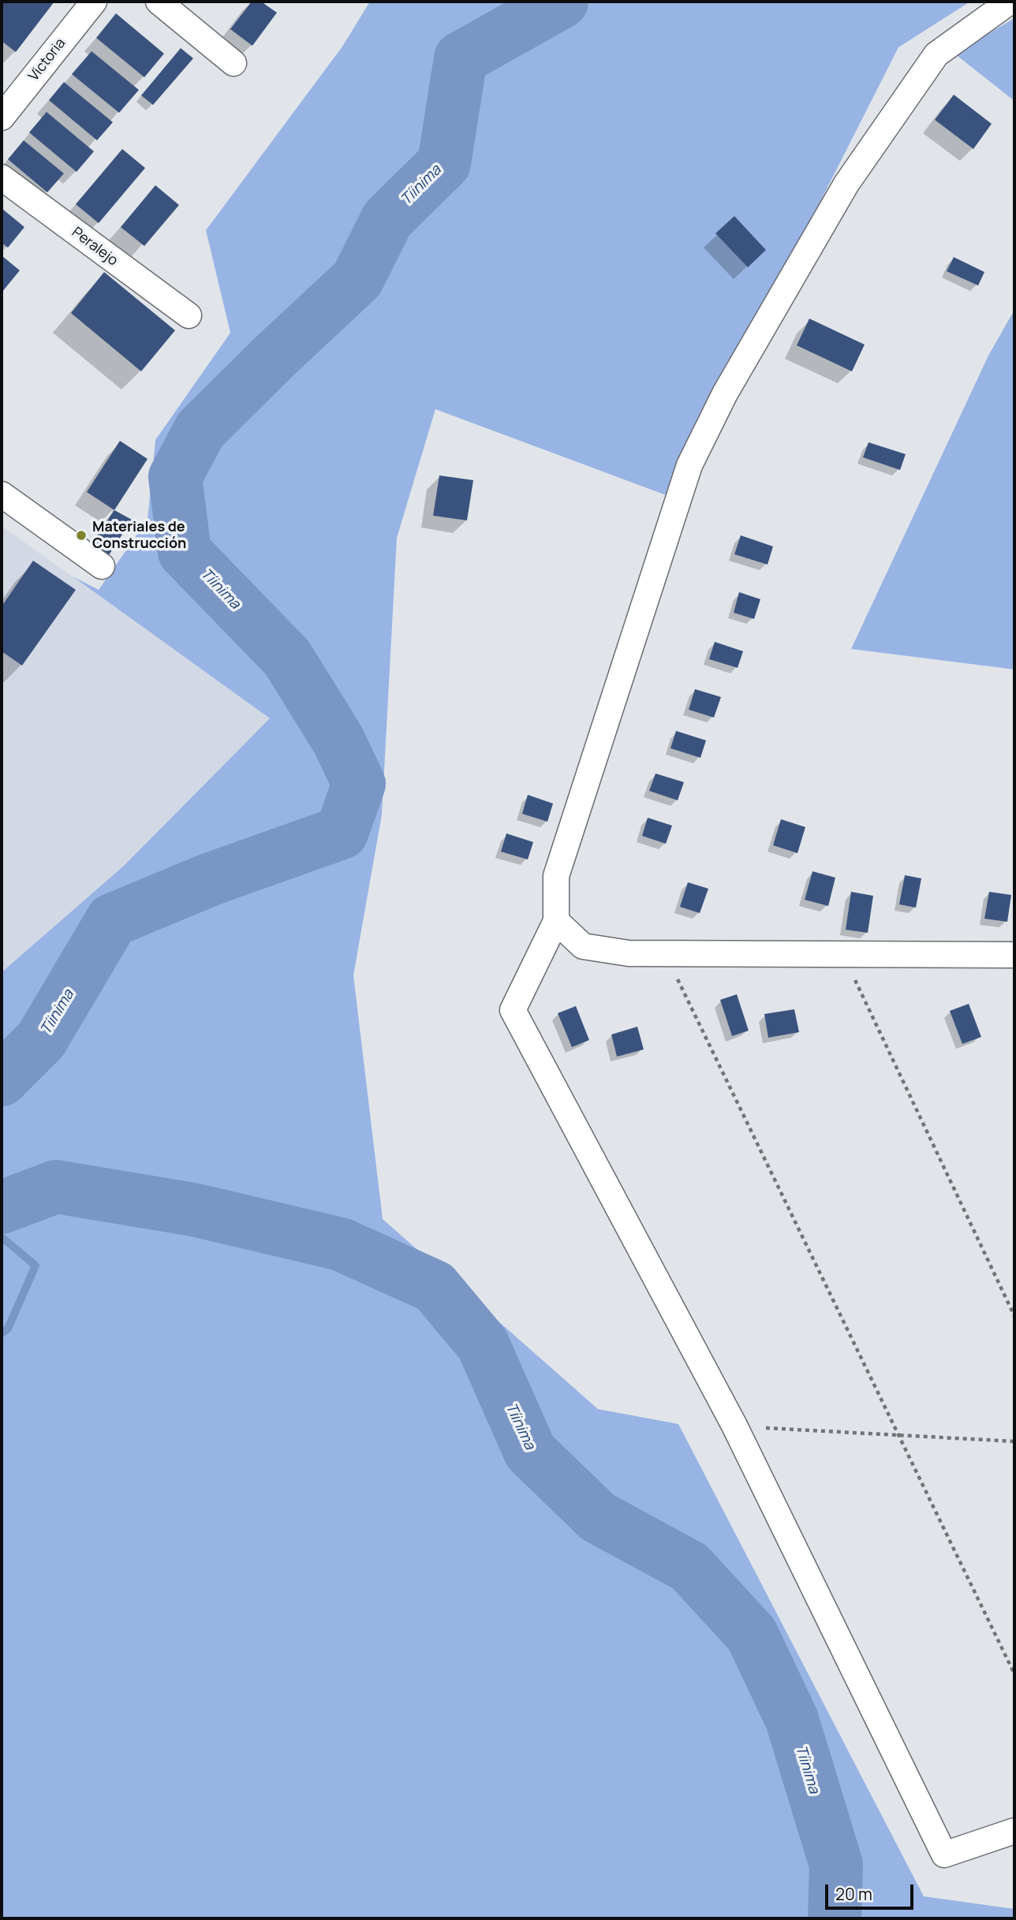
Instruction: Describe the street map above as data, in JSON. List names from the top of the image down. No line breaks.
{"streets":{"street":["Victoria","Peralejo"]},"water":["Tíinima"],"places":["Materiales de Construcción"],"scale_bar":"20 m"}
